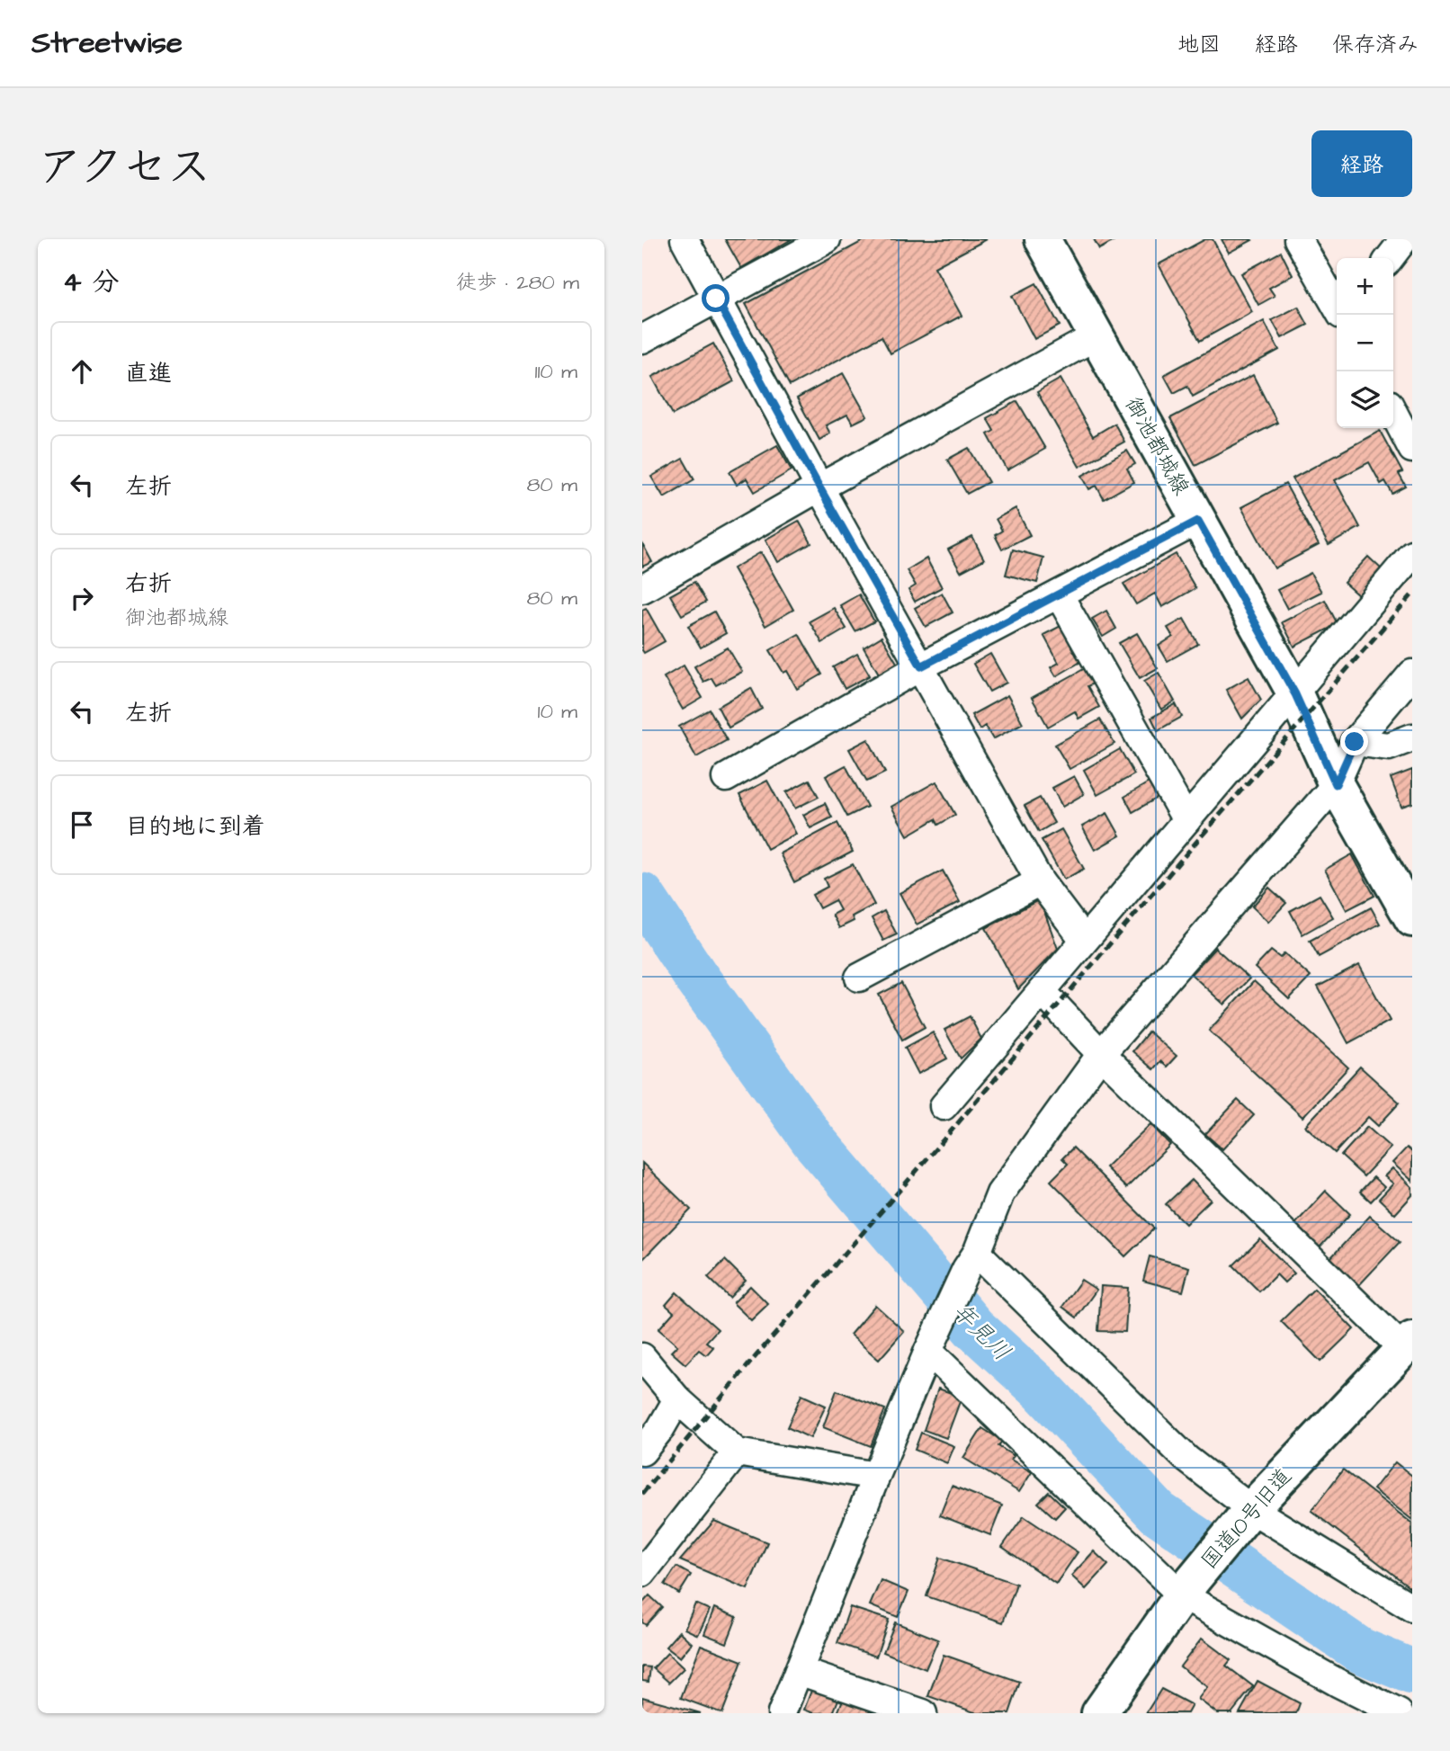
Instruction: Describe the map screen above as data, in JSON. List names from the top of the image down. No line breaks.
{"streets":{"main road":["御池都城線","国道10号旧道"]},"water":["年見川"],"page":{"header":"Streetwise","nav":["地図","経路","保存済み"],"title":"アクセス","buttons":"経路","heading":["4 分","徒歩 · 280 m"],"map_buttons":["+","−"],"list":[["直進","110 m"],["左折","80 m"],["右折","御池都城線","80 m"],["左折","10 m"],"目的地に到着"]}}
